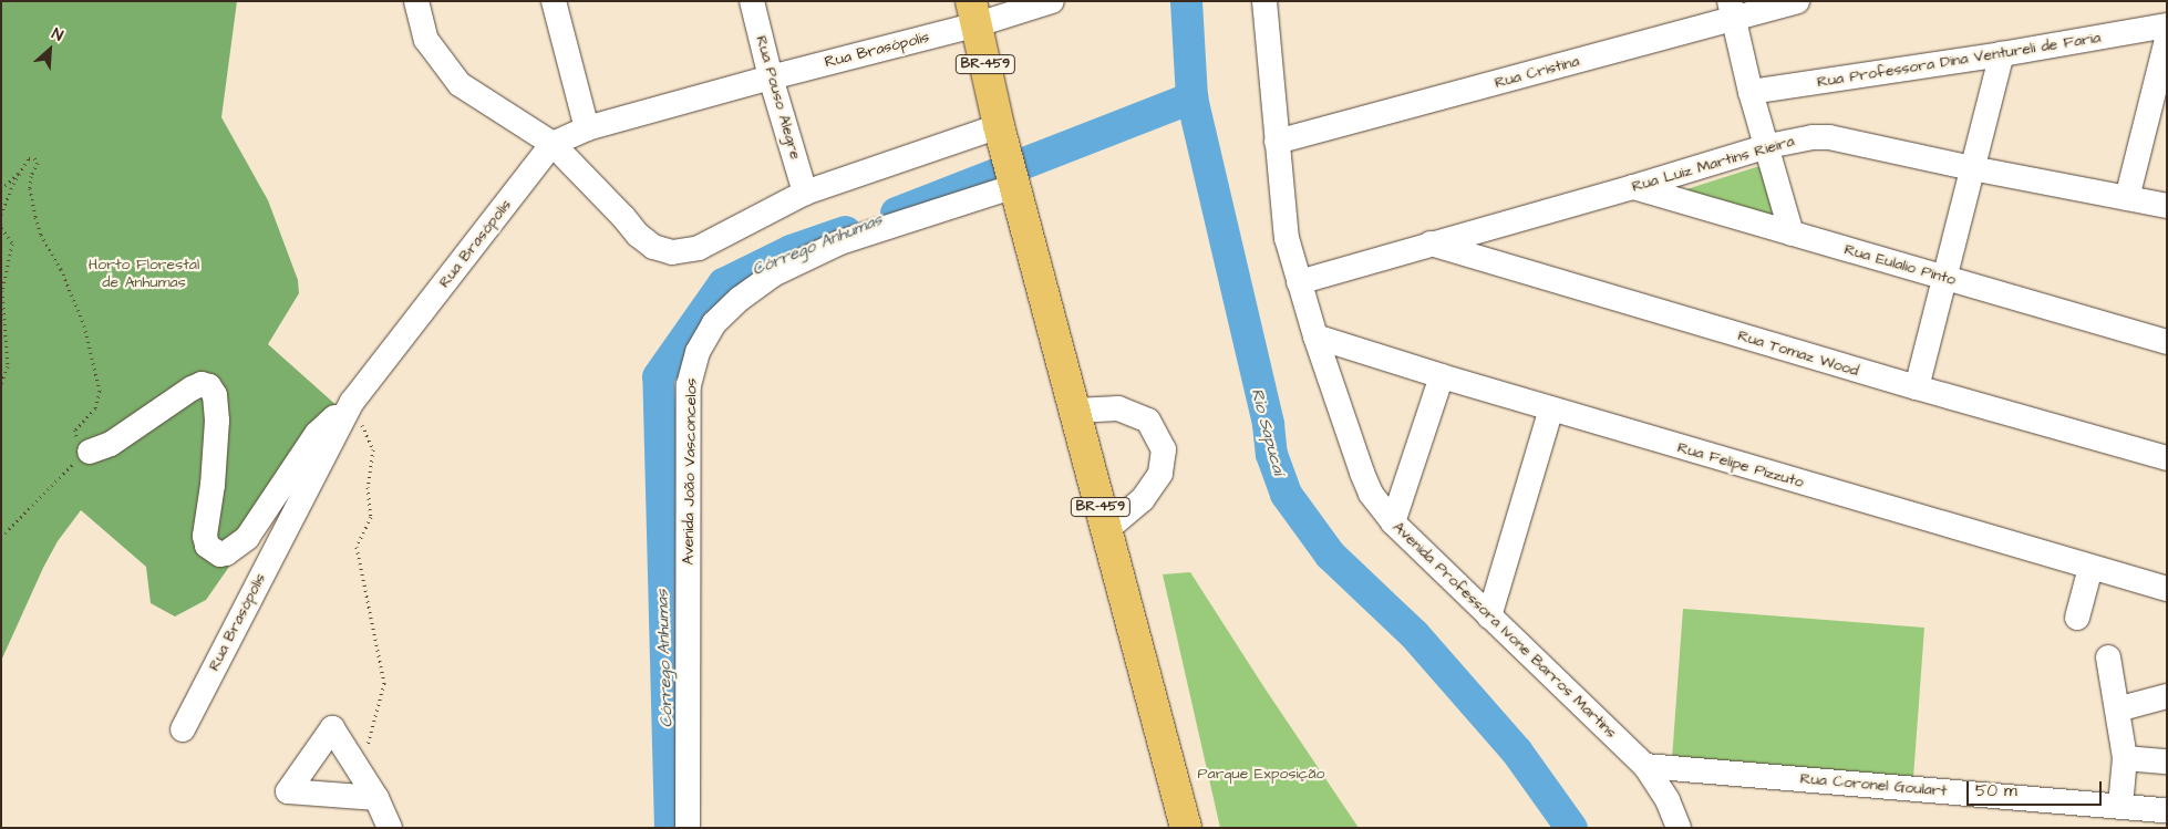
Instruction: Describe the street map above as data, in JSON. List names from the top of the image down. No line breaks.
{"streets":{"highway":["BR-459"],"street":["Rua Brasópolis","Rua Professora Dina Ventureli de Faria","Rua Cristina","Rua Pouso Alegre","Rua Luiz Martins Rieira","Rua Eulalio Pinto","Rua Tomaz Wood","Rua Felipe Pizzuto","Avenida João Vasconcelos","Avenida Professora Ivone Barros Martins","Rua Coronel Goulart"]},"crossings":[["Rua Brasópolis","BR-459"],["Rua Brasópolis","Rua Pouso Alegre"],["BR-459","Avenida João Vasconcelos"],["Rua Cristina","Avenida Professora Ivone Barros Martins"],["Rua Luiz Martins Rieira","Rua Eulalio Pinto"],["Rua Luiz Martins Rieira","Rua Tomaz Wood"],["Rua Luiz Martins Rieira","Avenida Professora Ivone Barros Martins"],["Rua Felipe Pizzuto","Avenida Professora Ivone Barros Martins"],["Avenida Professora Ivone Barros Martins","Rua Coronel Goulart"]],"water":["Córrego Anhumas","Rio Sapucaí"],"parks":["Horto Florestal de Anhumas","Parque Exposição"],"scale_bar":"50 m","north":"top right"}
